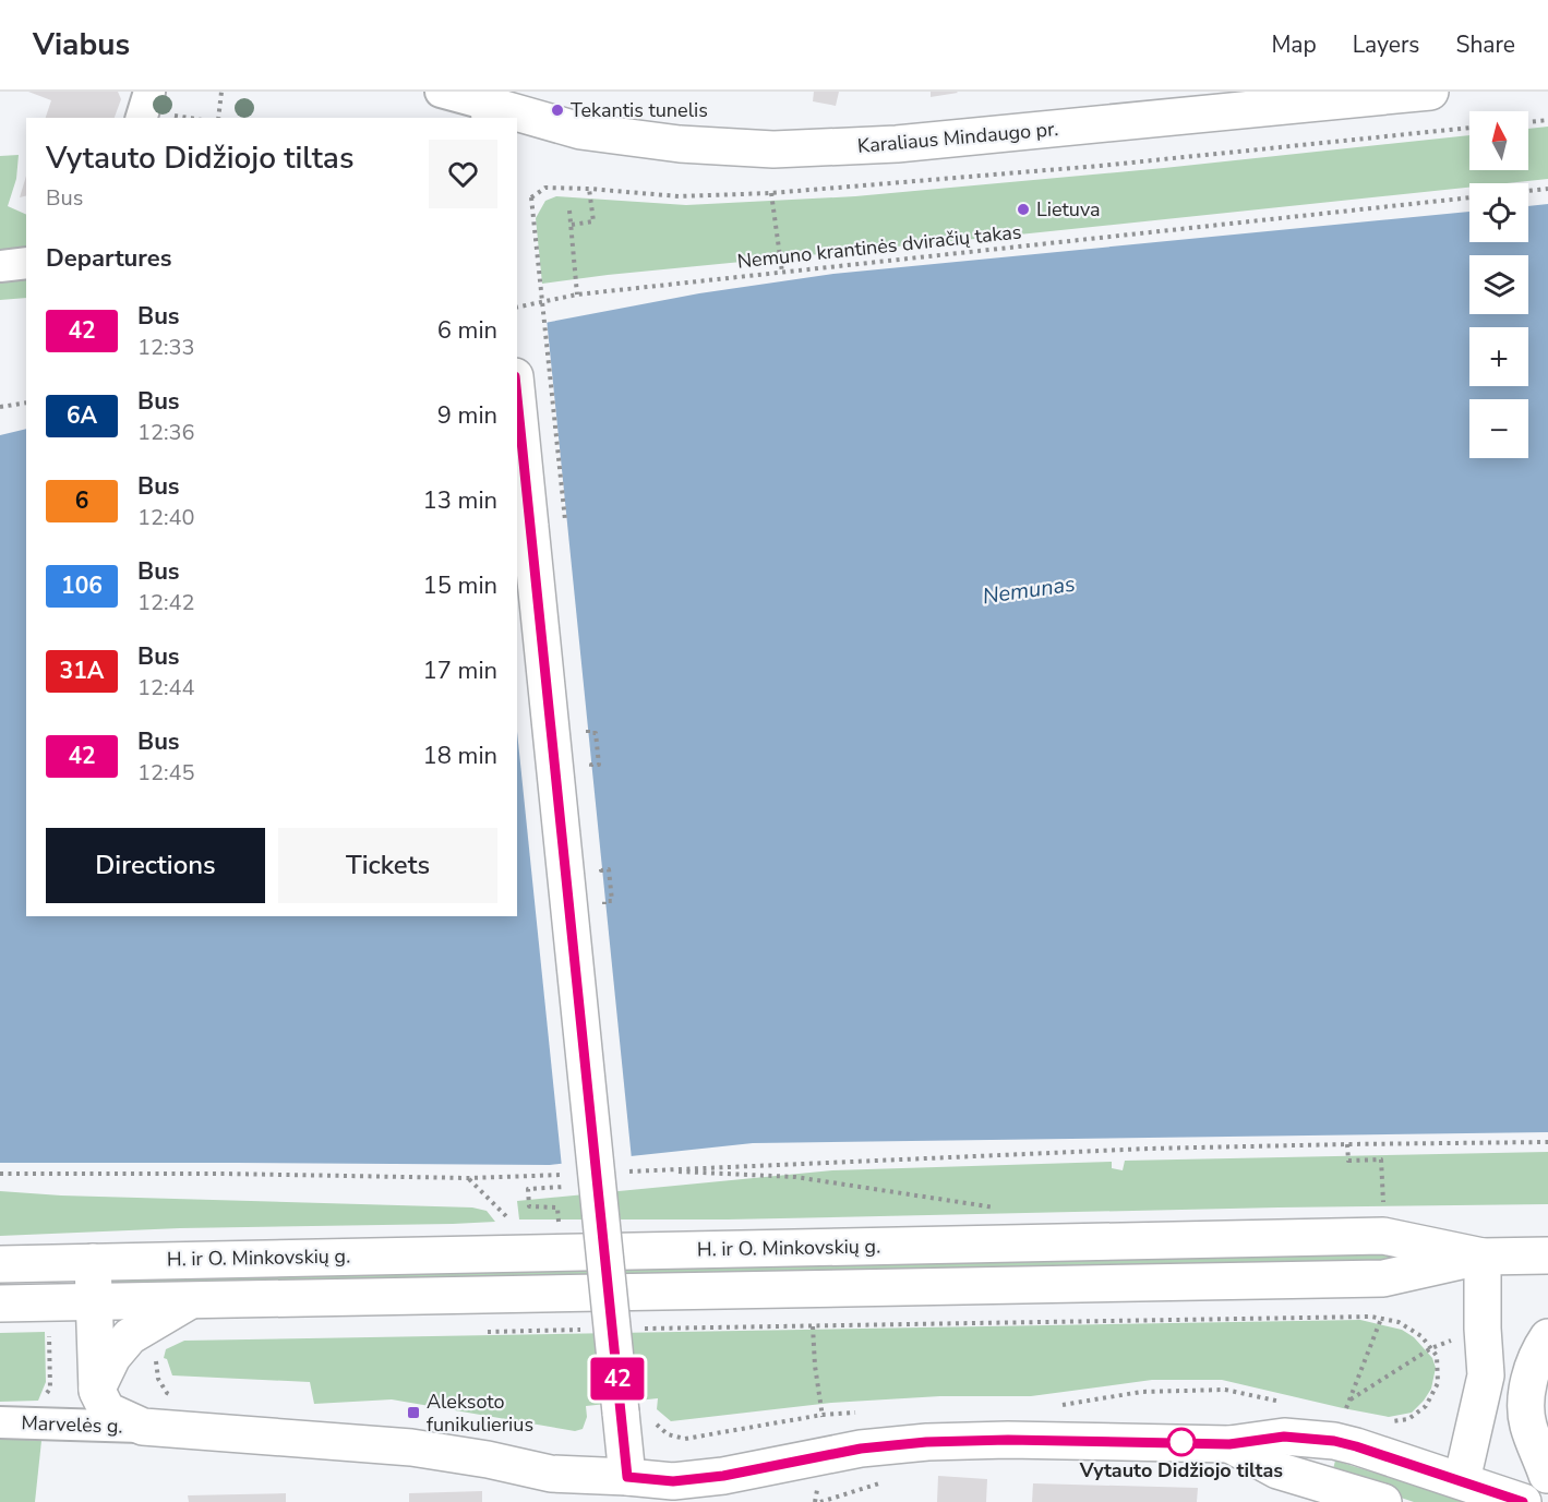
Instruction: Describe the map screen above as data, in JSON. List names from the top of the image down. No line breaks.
{"streets":{"main road":["Karaliaus Mindaugo pr.","H. ir O. Minkovskių g."],"street":["Marvelės g."],"path":["Nemuno krantinės dviračių takas"]},"water":["Nemunas"],"places":{"other":["Tekantis tunelis","Lietuva","Vytauto Didžiojo tiltas"],"transit":["Aleksoto funikulierius"]},"lines":["bus line 42"],"north":"top","page":{"header":"Viabus","nav":["Map","Layers","Share"],"on_map":"42","map_buttons":["+","−"],"heading":[["Vytauto Didžiojo tiltas","Bus"],"Departures"],"list":[{"mark":"42","name":"Bus","note":"12:33","value":"6 min"},{"mark":"6A","name":"Bus","note":"12:36","value":"9 min"},{"mark":"6","name":"Bus","note":"12:40","value":"13 min"},{"mark":"106","name":"Bus","note":"12:42","value":"15 min"},{"mark":"31A","name":"Bus","note":"12:44","value":"17 min"},{"mark":"42","name":"Bus","note":"12:45","value":"18 min"}],"buttons":["Directions","Tickets"]}}
